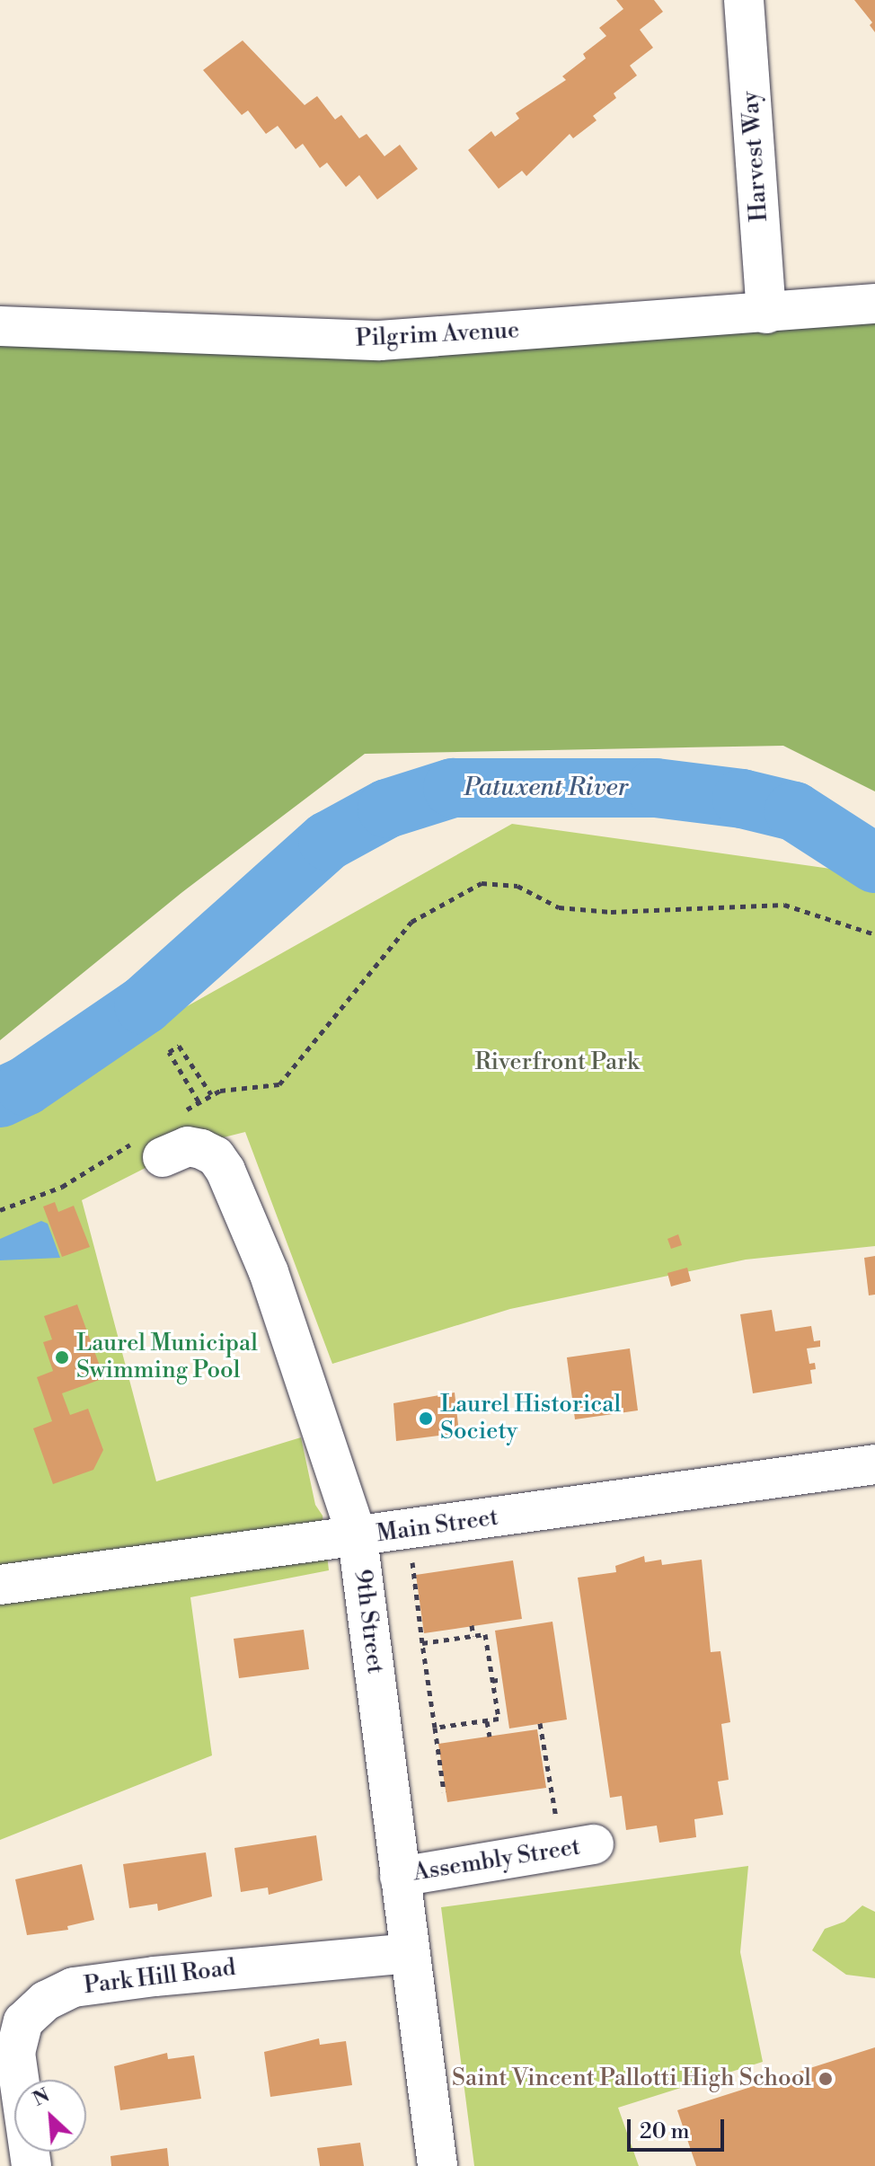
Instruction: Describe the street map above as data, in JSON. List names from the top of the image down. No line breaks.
{"streets":{"street":["Harvest Way","Pilgrim Avenue","Main Street","9th Street","Assembly Street","Park Hill Road"]},"crossings":[["Harvest Way","Pilgrim Avenue"],["Main Street","9th Street"],["9th Street","Assembly Street"],["9th Street","Park Hill Road"]],"water":["Patuxent River"],"parks":["Riverfront Park"],"places":["Laurel Municipal Swimming Pool","Laurel Historical Society","Saint Vincent Pallotti High School"],"scale_bar":"20 m","north":"top left"}
